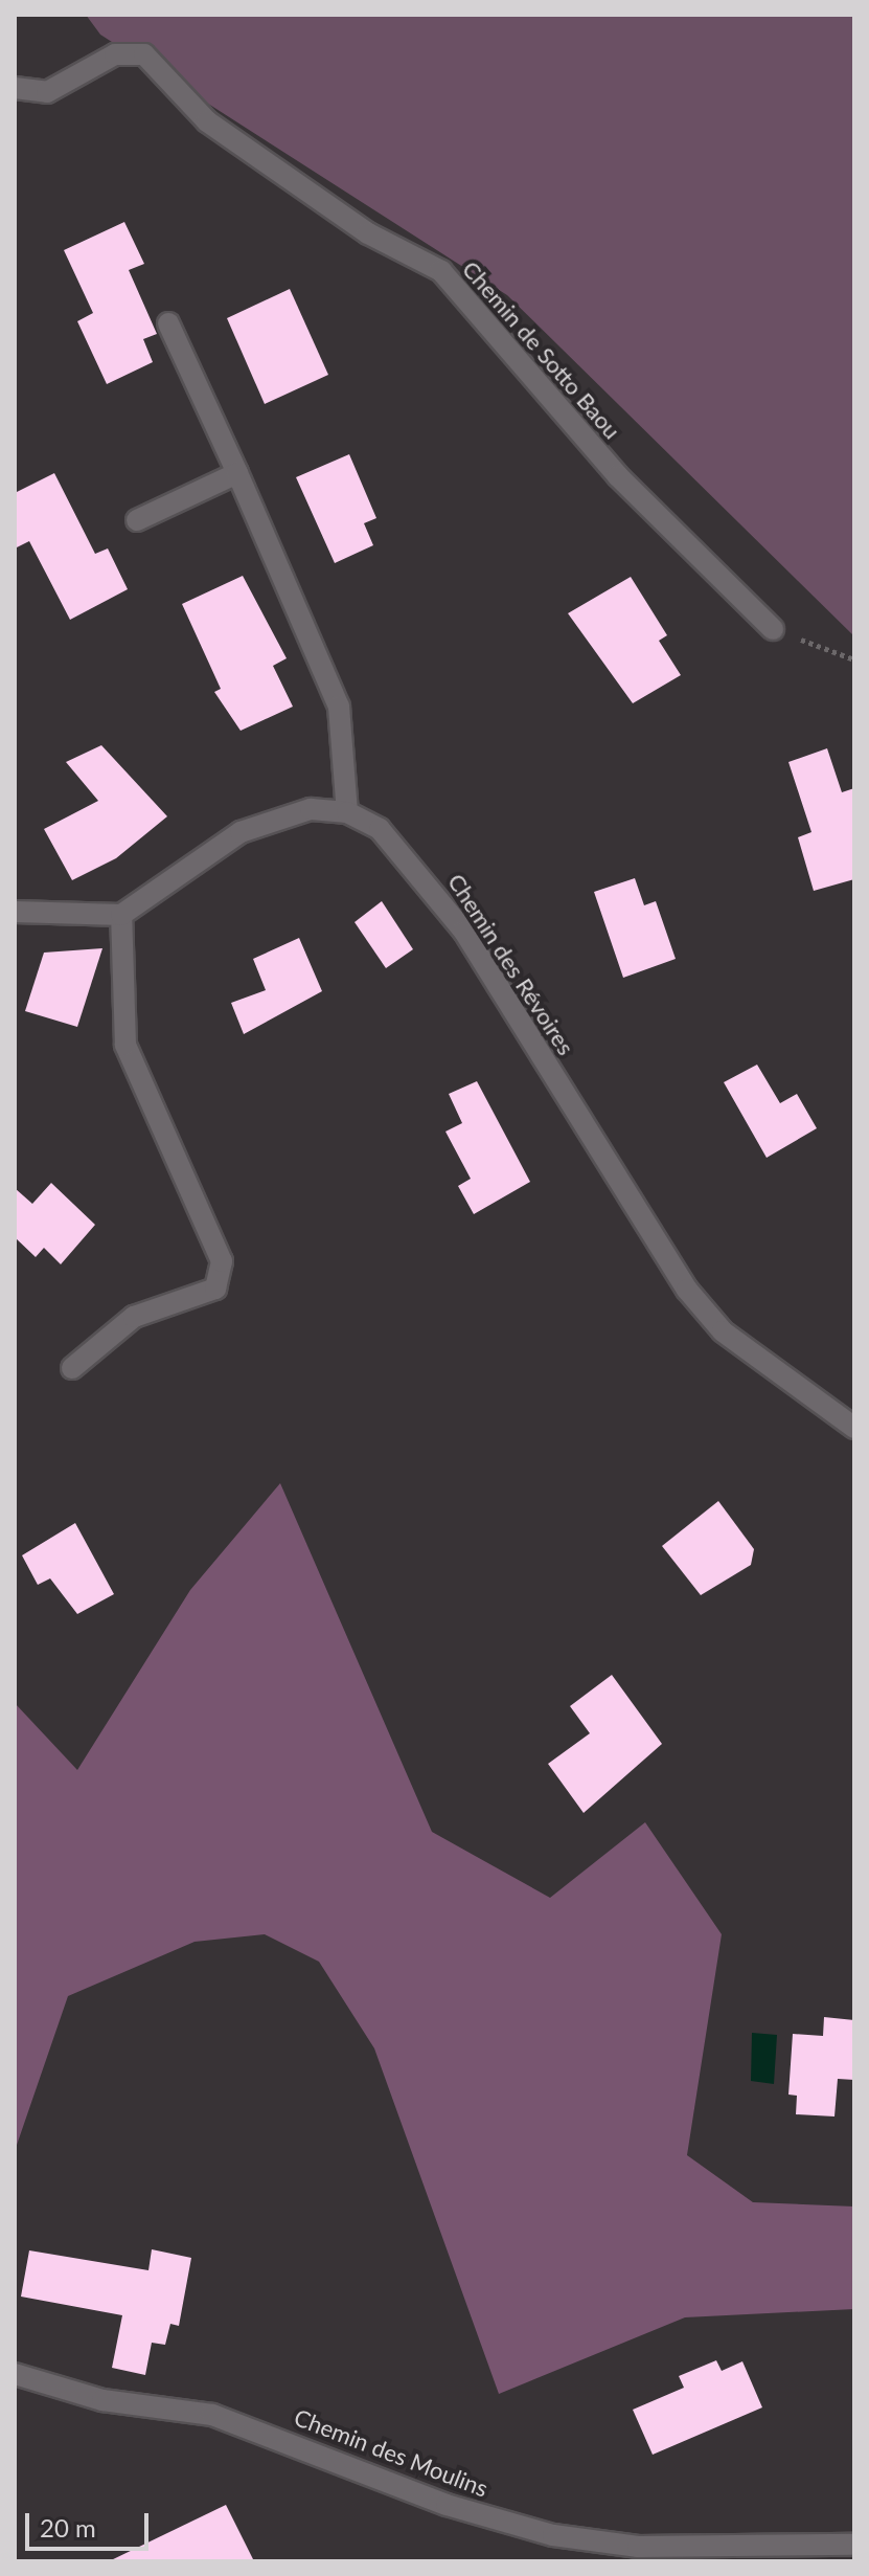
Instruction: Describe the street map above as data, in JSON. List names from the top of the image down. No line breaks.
{"streets":{"street":["Chemin de Sotto Baou","Chemin des Révoires","Chemin des Moulins"]},"scale_bar":"20 m"}
